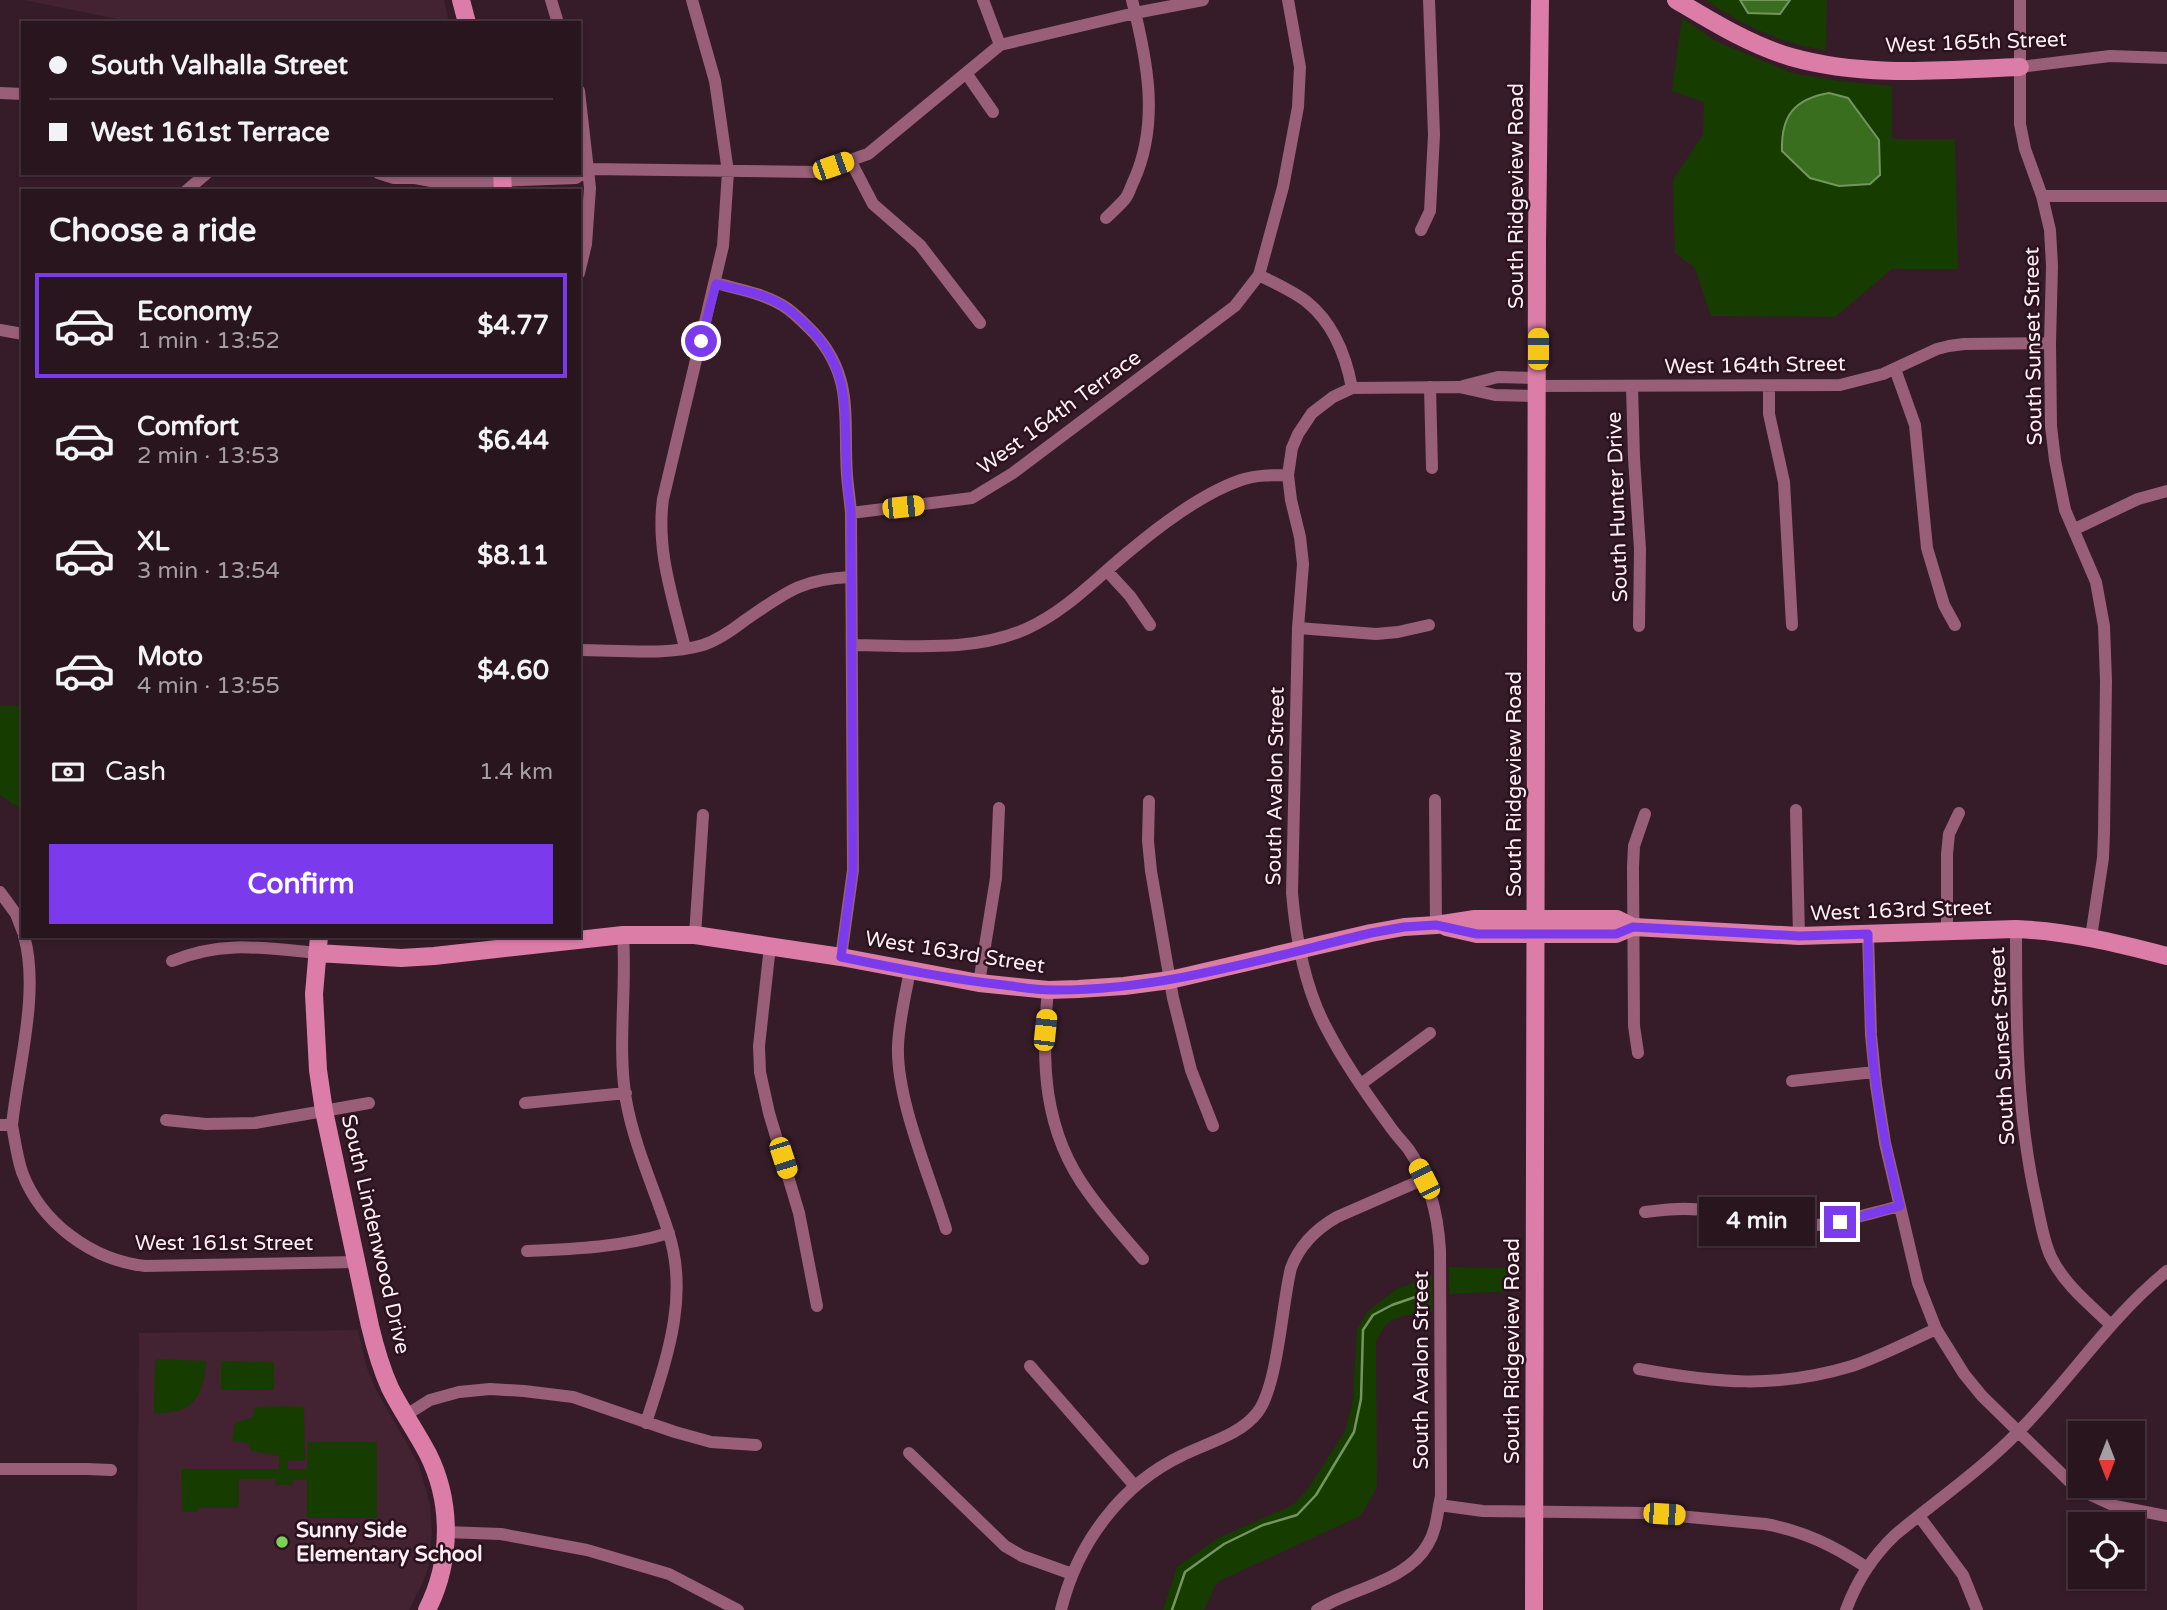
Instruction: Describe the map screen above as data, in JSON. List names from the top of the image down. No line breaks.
{"streets":{"street":["West 165th Street","South Ridgeview Road","South Sunset Street","West 164th Street","West 164th Terrace","South Hunter Drive","South Avalon Street","West 163rd Street","South Lindenwood Drive","West 161st Street"]},"crossings":[["West 165th Street","South Sunset Street"],["South Ridgeview Road","West 164th Street"],["South Ridgeview Road","West 163rd Street"],["South Sunset Street","West 164th Street"],["South Sunset Street","West 163rd Street"],["West 164th Street","South Hunter Drive"],["West 164th Street","South Avalon Street"],["South Avalon Street","West 163rd Street"],["West 163rd Street","South Lindenwood Drive"],["South Lindenwood Drive","West 161st Street"]],"places":["Sunny Side Elementary School"],"north":"bottom","page":{"banner":["South Valhalla Street","West 161st Terrace"],"heading":"Choose a ride","list":[{"name":"Economy","note":"1 min · 13:52","value":"$4.77"},{"name":"Comfort","note":"2 min · 13:53","value":"$6.44"},{"name":"XL","note":"3 min · 13:54","value":"$8.11"},{"name":"Moto","note":"4 min · 13:55","value":"$4.60"}],"pay":["Cash","1.4 km"],"buttons":"Confirm","bubble":"4 min"}}
